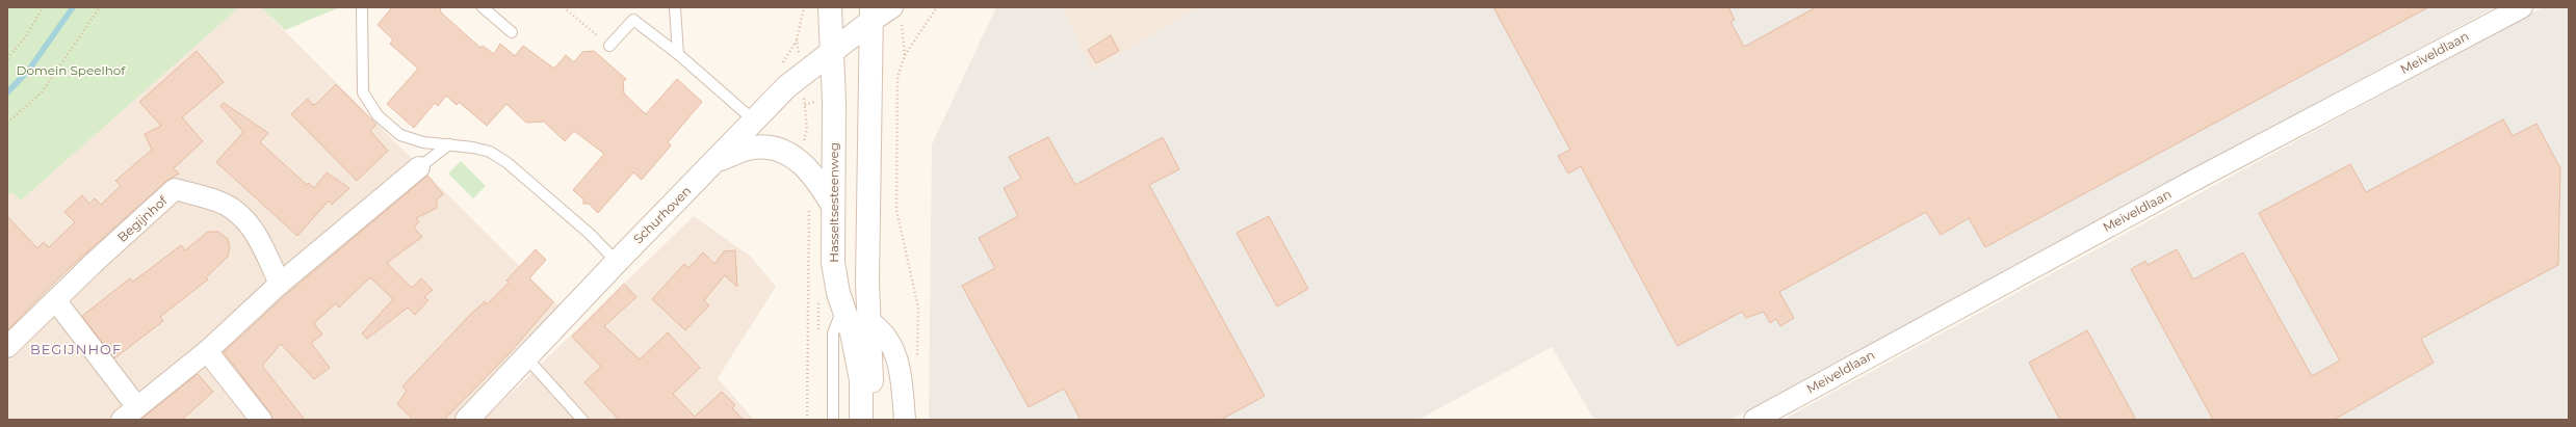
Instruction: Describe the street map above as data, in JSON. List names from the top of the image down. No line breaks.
{"streets":{"main road":["Hasseltsesteenweg","Schurhoven"],"street":["Meiveldlaan","Begijnhof"]},"crossings":[["Hasseltsesteenweg","Schurhoven"]],"districts":["BEGIJNHOF"],"parks":["Domein Speelhof"]}
